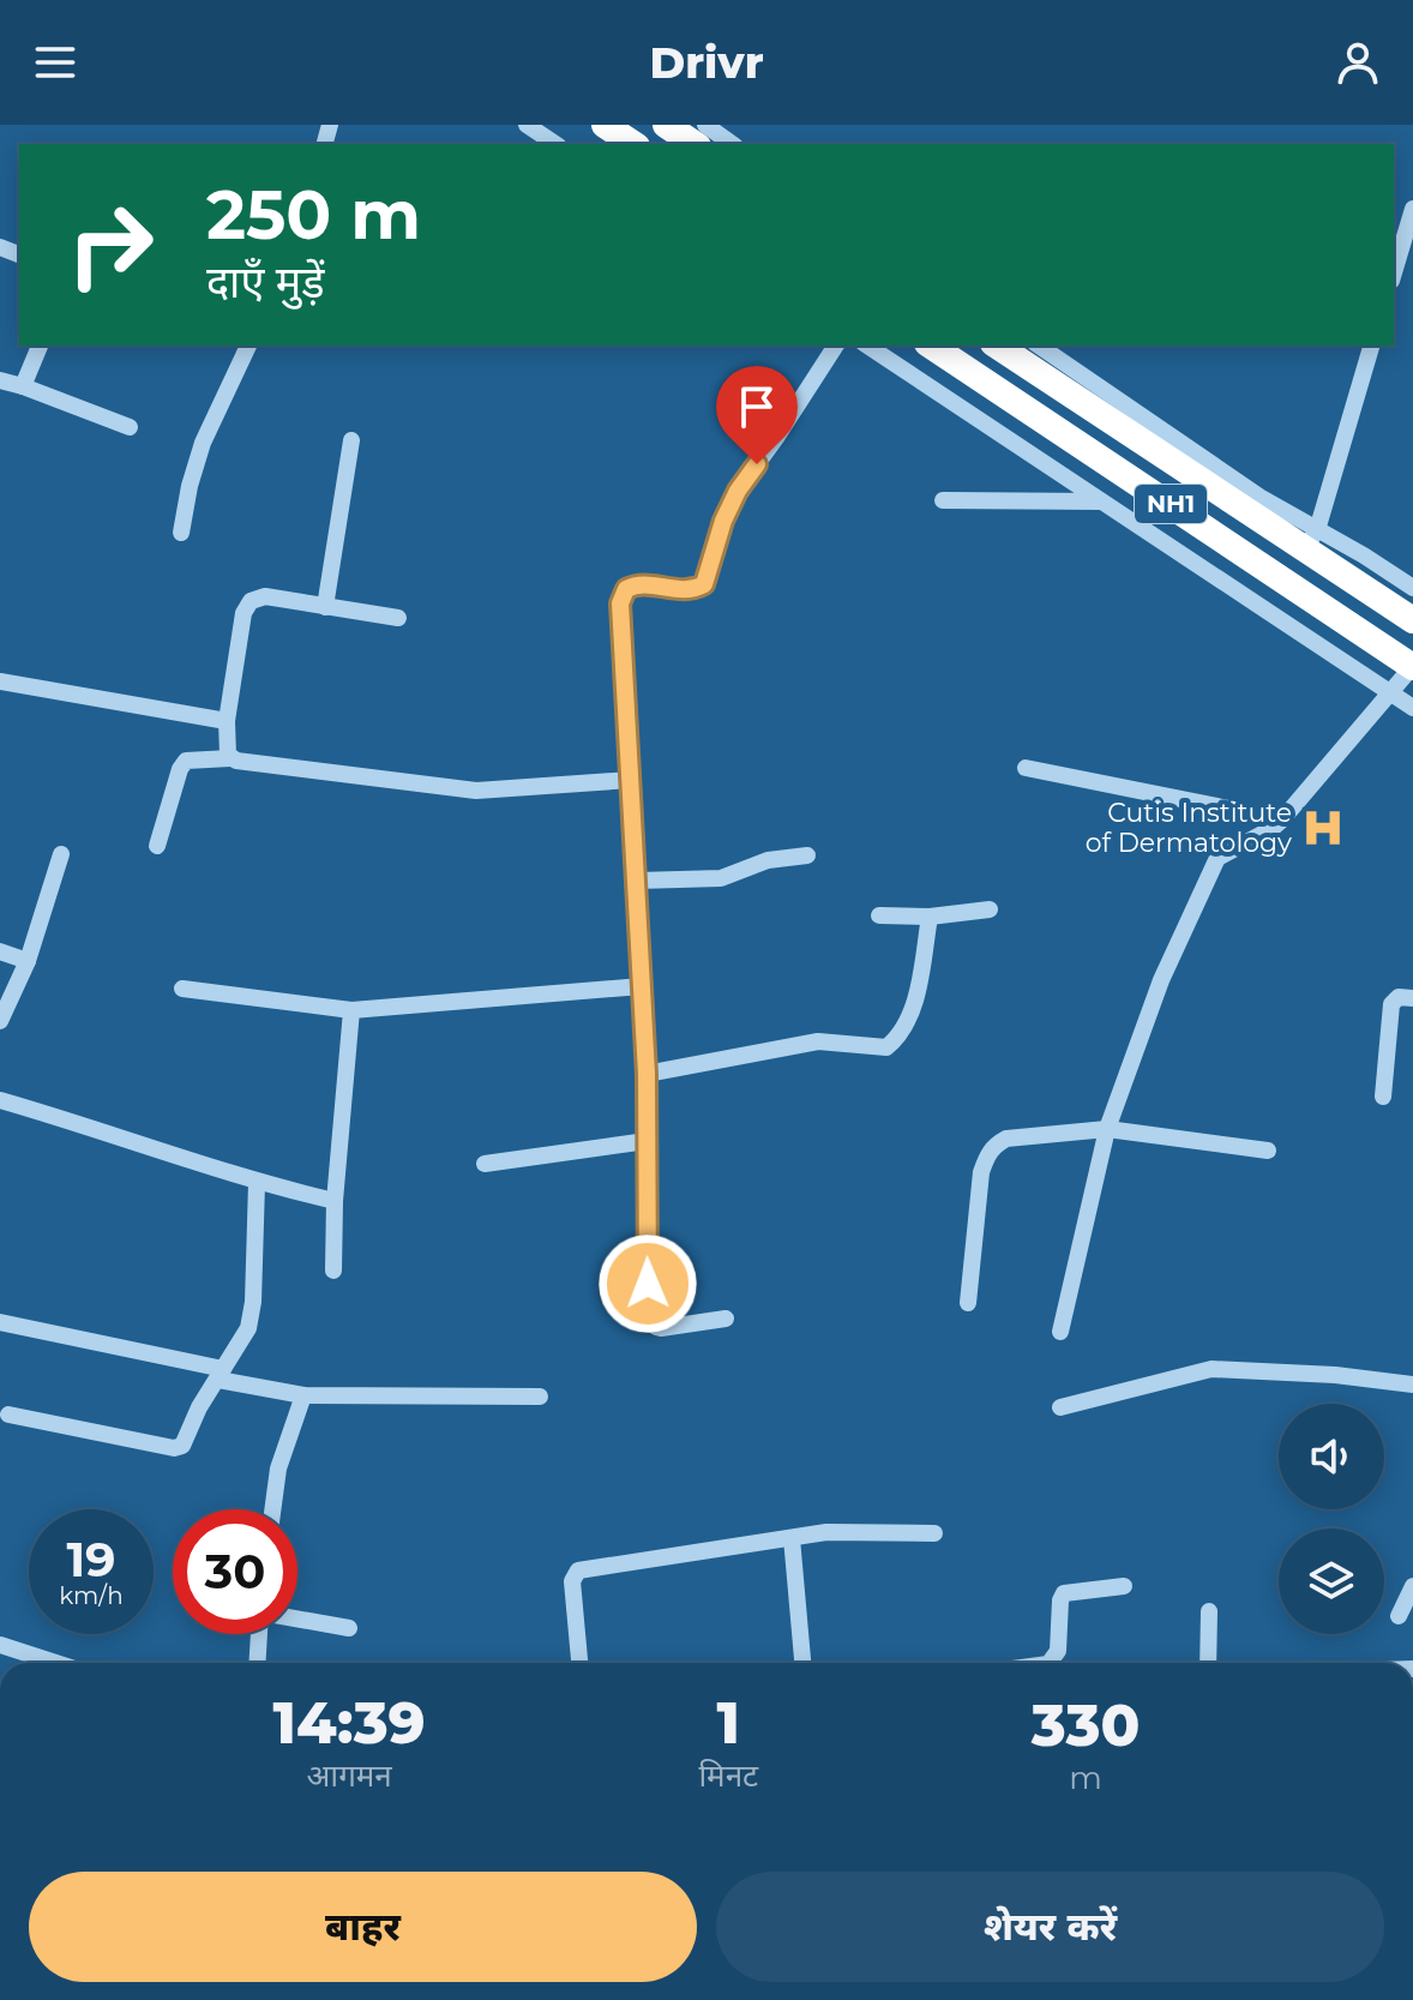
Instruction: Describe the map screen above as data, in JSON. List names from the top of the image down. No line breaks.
{"streets":{"highway":["NH1"]},"places":{"hospital":["Cutis Institute of Dermatology"]},"page":{"header":"Drivr","turn":["250 m","दाएँ मुड़ें"],"speed":"19 km/h","limit":"30","eta":["14:39","आगमन","1","मिनट","330","m"],"buttons":["बाहर","शेयर करें"]}}
